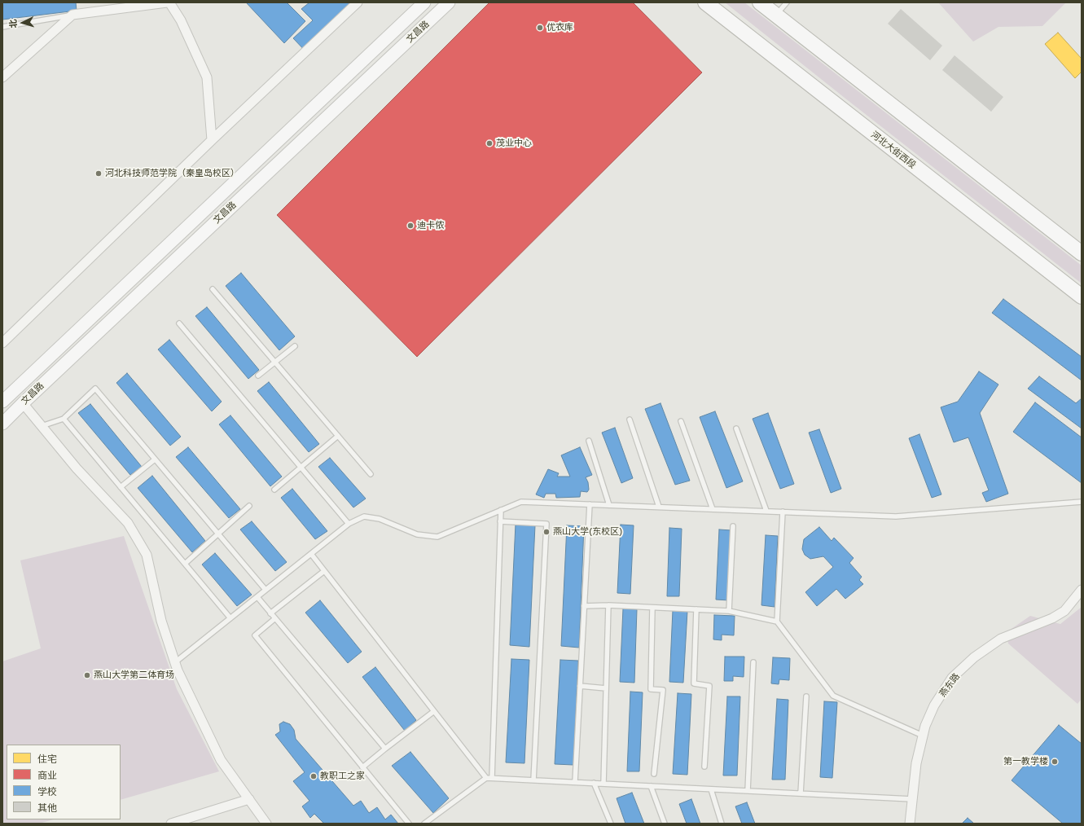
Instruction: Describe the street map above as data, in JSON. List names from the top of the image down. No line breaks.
{"streets":{"highway":["河北大街西段"],"main road":["文昌路"],"street":["燕东路"]},"places":["优衣库","茂业中心","河北科技师范学院（秦皇岛校区）","迪卡侬","燕山大学(东校区)","燕山大学第二体育场","第一教学楼","教职工之家"],"legend":["住宅","商业","学校","其他"],"north":"left"}
